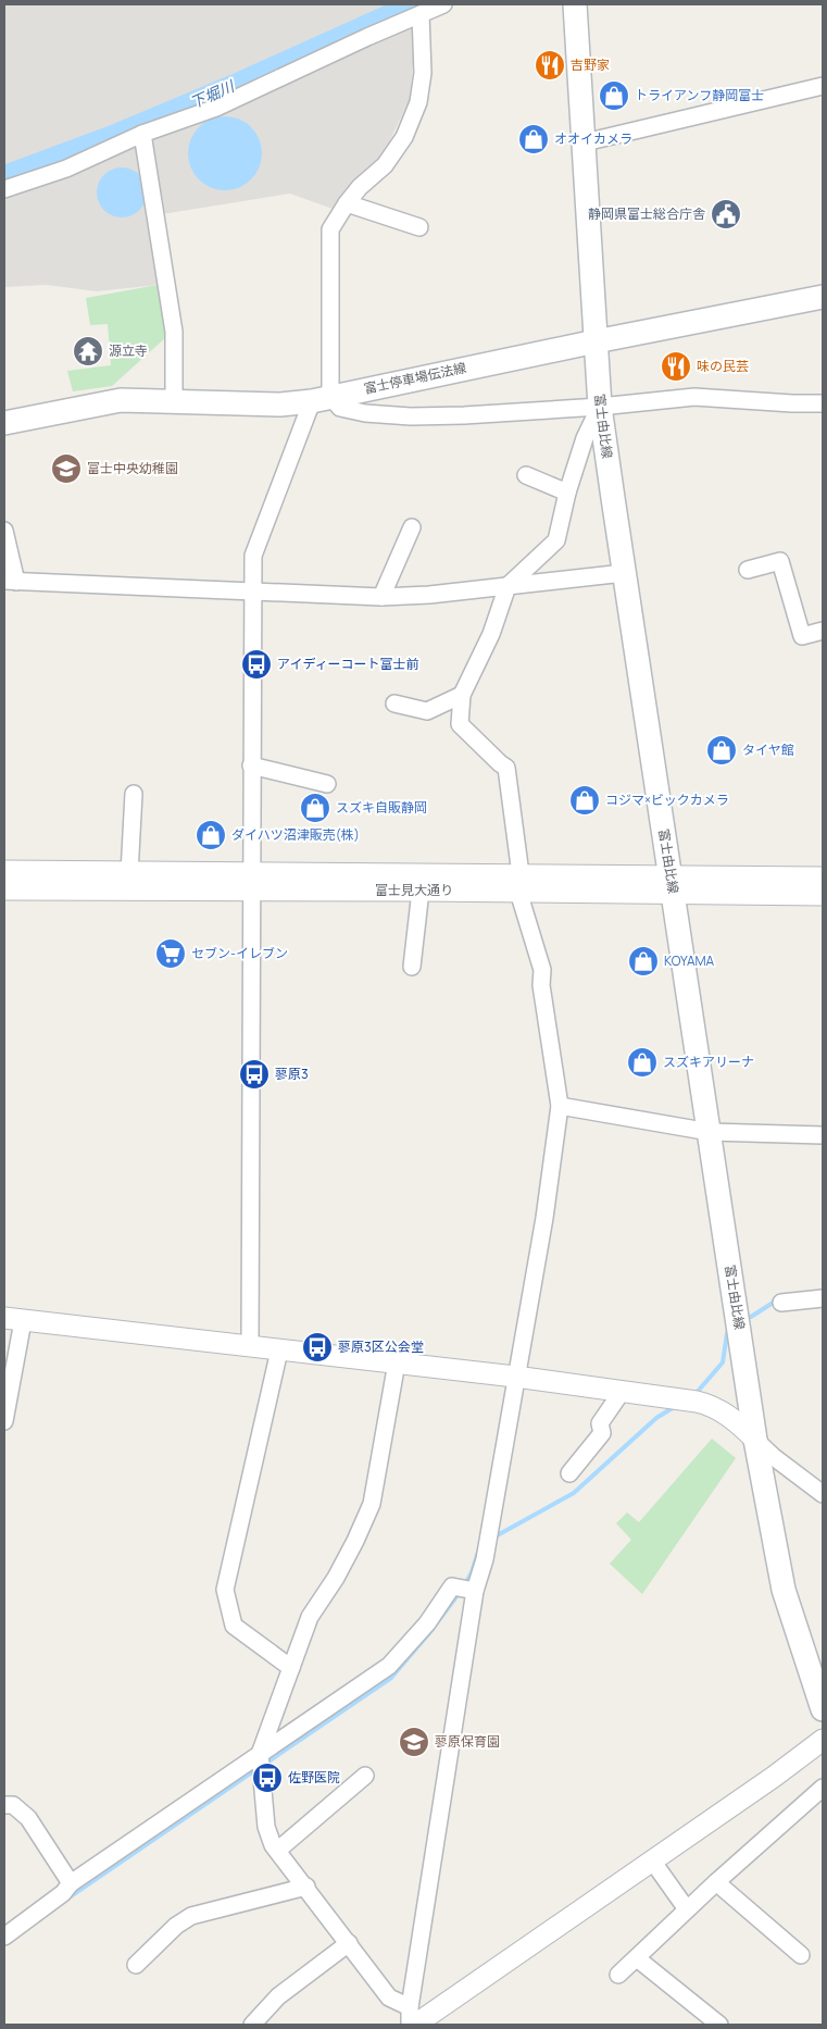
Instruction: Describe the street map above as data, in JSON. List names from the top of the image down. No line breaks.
{"streets":{"main road":["富士停車場伝法線","富士由比線"],"street":["富士見大通り"]},"crossings":[["富士停車場伝法線","富士由比線"],["富士由比線","富士見大通り"]],"water":["下堀川"],"places":{"restaurant":["吉野家","味の民芸"],"shop":["トライアンフ静岡富士","オオイカメラ","タイヤ館","コジマ×ビックカメラ","スズキ自販静岡","ダイハツ沼津販売(株)","KOYAMA","スズキアリーナ"],"public building":["静岡県富士総合庁舎"],"temple":["源立寺"],"school or university":["富士中央幼稚園","蓼原保育園"],"bus stop":["アイディーコート富士前","蓼原3","蓼原3区公会堂","佐野医院"],"supermarket":["セブン-イレブン"]}}
